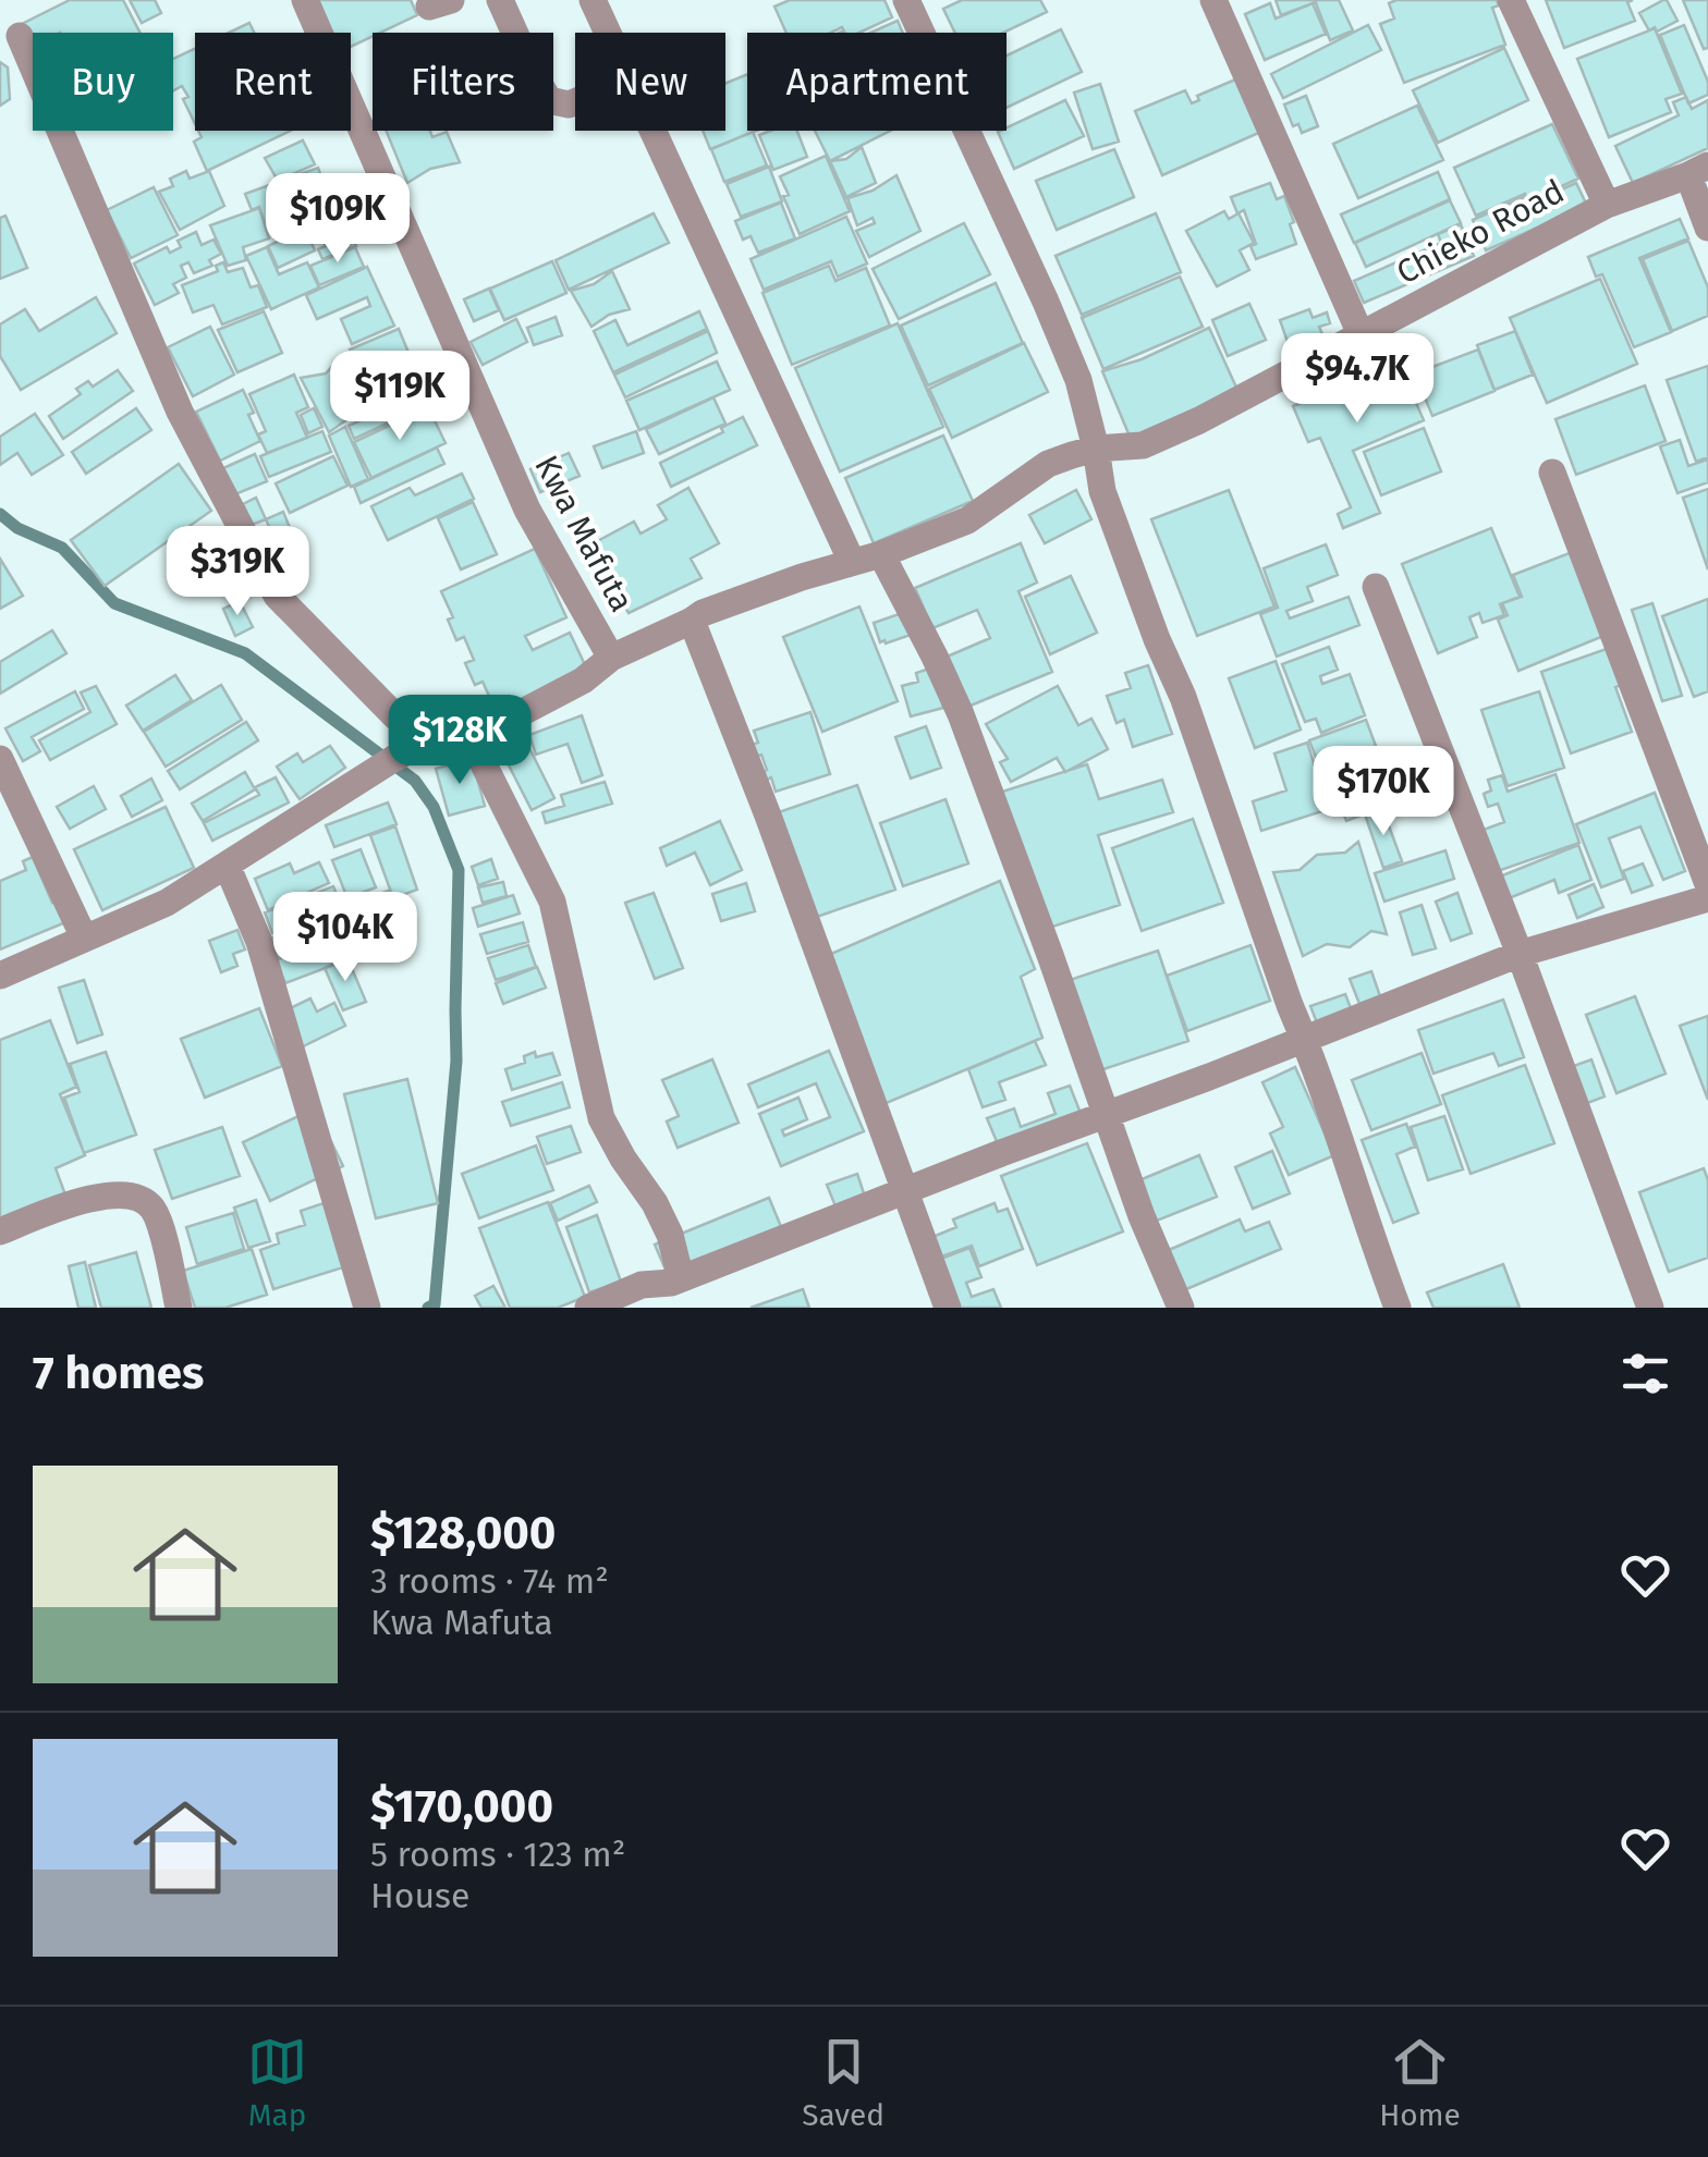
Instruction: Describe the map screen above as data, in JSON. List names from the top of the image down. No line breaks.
{"streets":{"street":["Chieko Road","Kwa Mafuta"]},"crossings":[["Chieko Road","Kwa Mafuta"]],"page":{"chip":["Buy","Rent","Filters","New","Apartment"],"price":["$109K","$94.7K","$119K","$319K","$128K","$170K","$104K"],"heading":"7 homes","list":[{"name":"$128,000","note":"3 rooms · 74 m² · Kwa Mafuta"},{"name":"$170,000","note":"5 rooms · 123 m² · House"}],"tabs":["Map","Saved","Home"]}}
